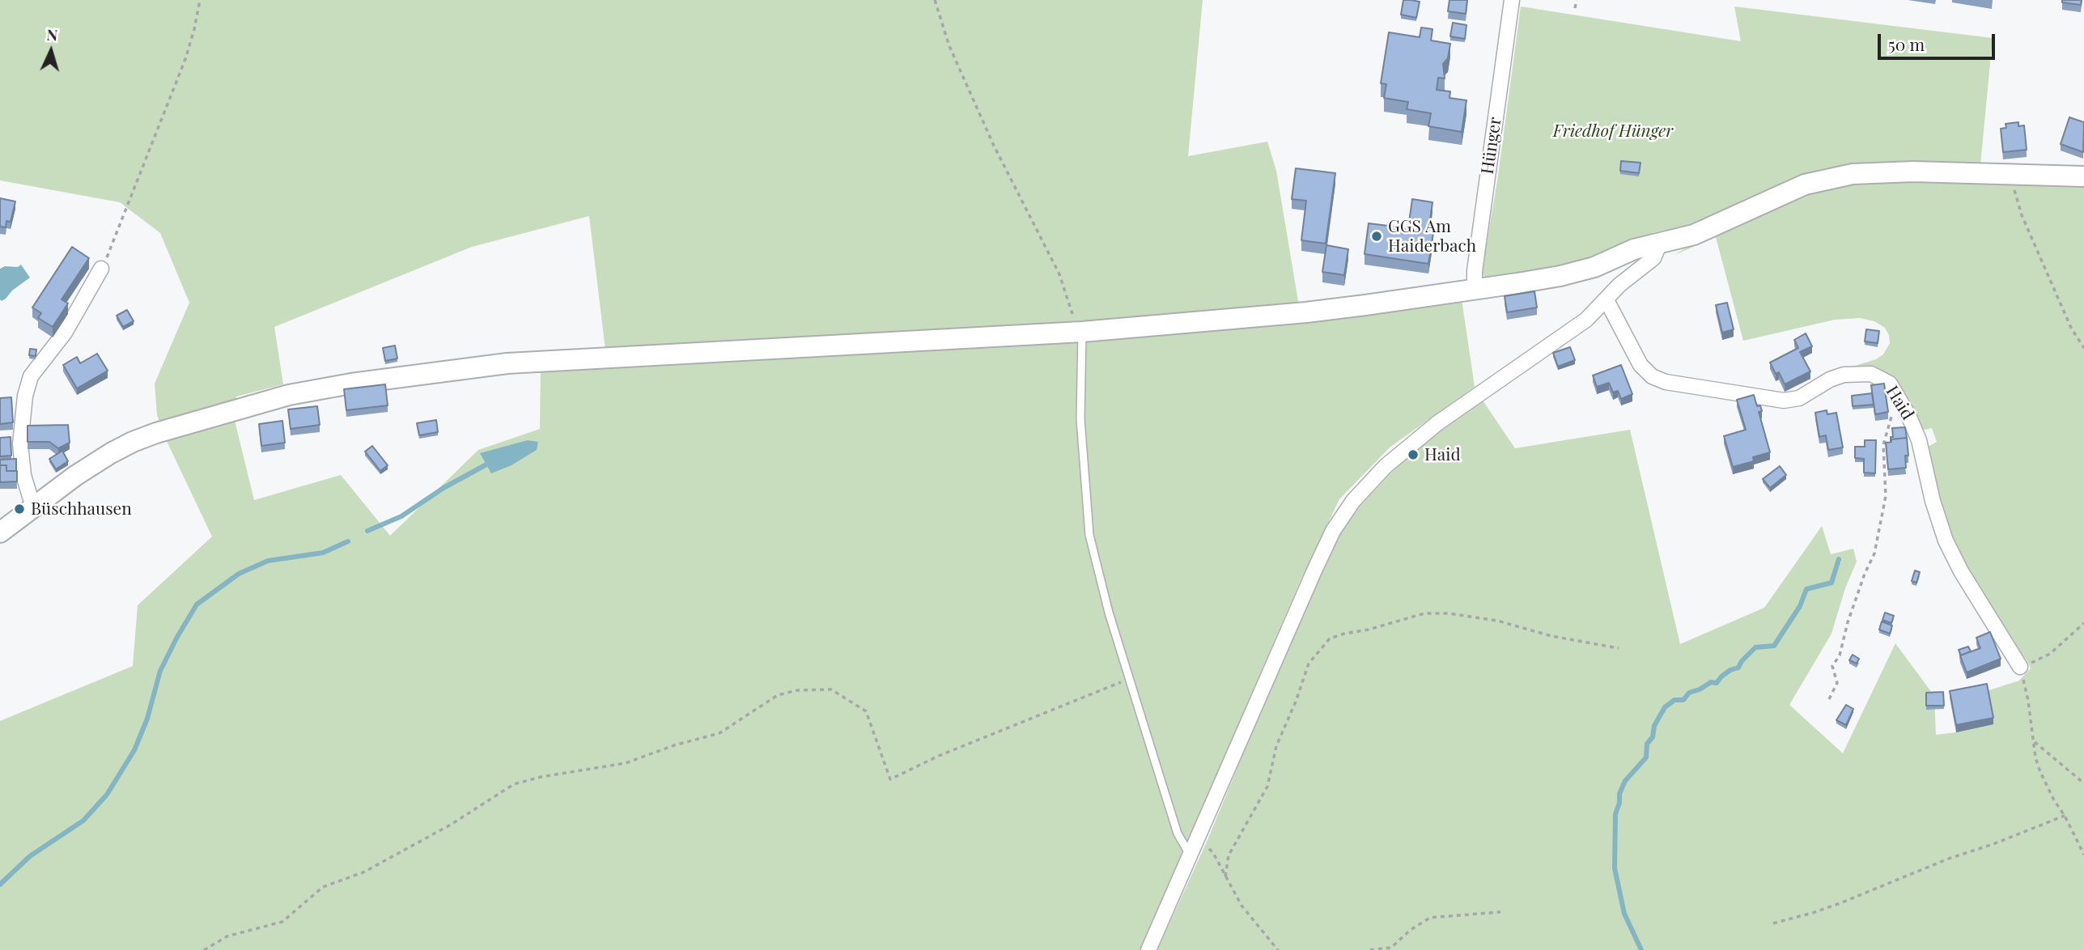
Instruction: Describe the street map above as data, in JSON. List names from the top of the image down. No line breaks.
{"streets":{"street":["Hünger","Haid"]},"parks":["Friedhof Hünger"],"places":["GGS Am Haiderbach","Haid","Büschhausen"],"scale_bar":"50 m","north":"top"}
